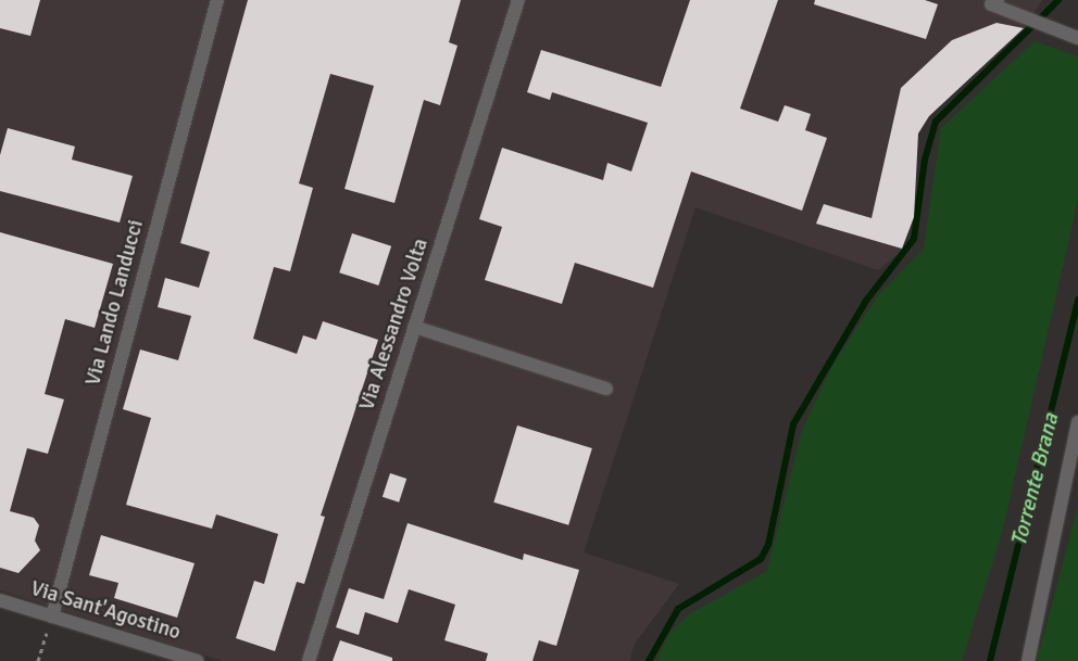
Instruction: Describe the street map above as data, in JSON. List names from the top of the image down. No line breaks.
{"streets":{"street":["Via Lando Landucci","Via Alessandro Volta","Via Sant'Agostino"]},"crossings":[["Via Lando Landucci","Via Sant'Agostino"]],"water":["Torrente Brana"]}
